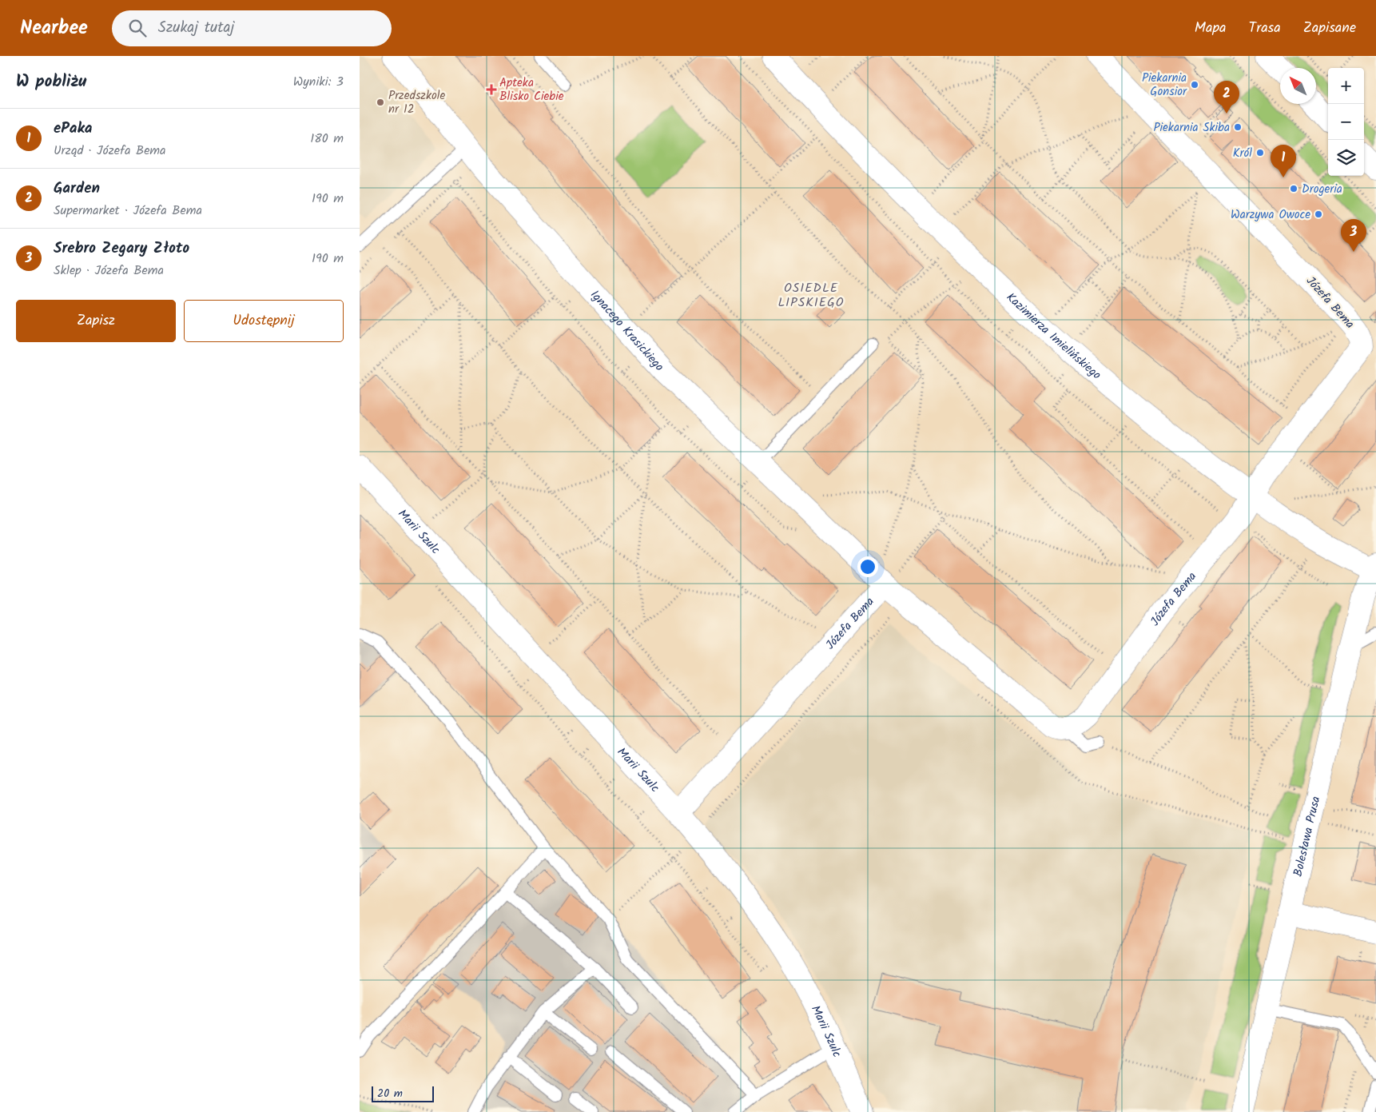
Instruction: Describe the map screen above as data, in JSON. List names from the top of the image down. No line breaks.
{"streets":{"street":["Józefa Bema","Ignacego Krasickiego","Kazimierza Imielińskiego","Marii Szulc","Bolesława Prusa"]},"crossings":[["Józefa Bema","Ignacego Krasickiego"],["Józefa Bema","Kazimierza Imielińskiego"],["Józefa Bema","Marii Szulc"],["Kazimierza Imielińskiego","Bolesława Prusa"]],"districts":["OSIEDLE LIPSKIEGO"],"places":{"other":["Piekarnia Gonsior","Przedszkole nr 12","Piekarnia Skiba","Król","Drogeria","Warzywa Owoce"],"health":["Apteka Blisko Ciebie"]},"scale_bar":"20 m","north":"top left","page":{"header":"Nearbee","search":"Szukaj tutaj","nav":["Mapa","Trasa","Zapisane"],"heading":["W pobliżu","Wyniki: 3"],"map_buttons":["+","−"],"pins":["2","1","3"],"list":[{"mark":"1","name":"ePaka","note":"Urząd · Józefa Bema","value":"180 m"},{"mark":"2","name":"Garden","note":"Supermarket · Józefa Bema","value":"190 m"},{"mark":"3","name":"Srebro Zegary Złoto","note":"Sklep · Józefa Bema","value":"190 m"}],"buttons":["Zapisz","Udostępnij"],"scale":"20 m"}}
